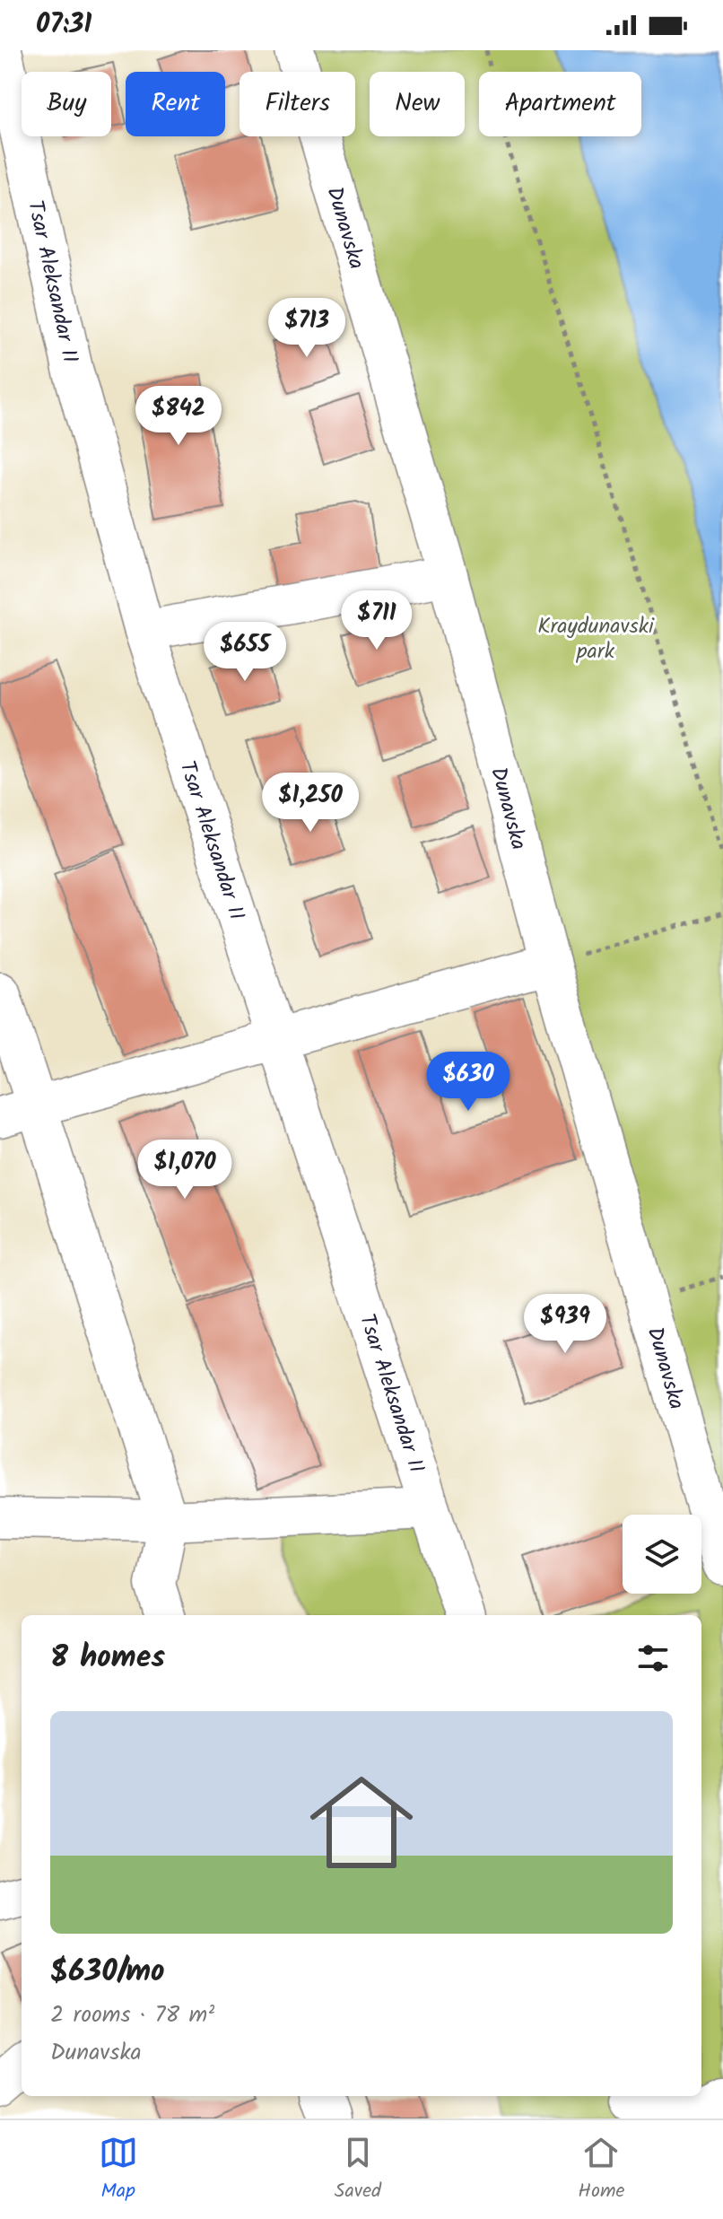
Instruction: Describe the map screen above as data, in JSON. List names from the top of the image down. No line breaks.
{"streets":{"street":["Dunavska","Tsar Aleksandar II"]},"parks":["Kraydunavski park"],"page":{"status":"07:31","chip":["Buy","Rent","Filters","New","Apartment"],"price":["$713","$842","$711","$655","$1,250","$630","$1,070","$939"],"heading":"8 homes","list":[{"name":"$630/mo","note":"2 rooms · 78 m² · Dunavska"}],"tabs":["Map","Saved","Home"]}}
